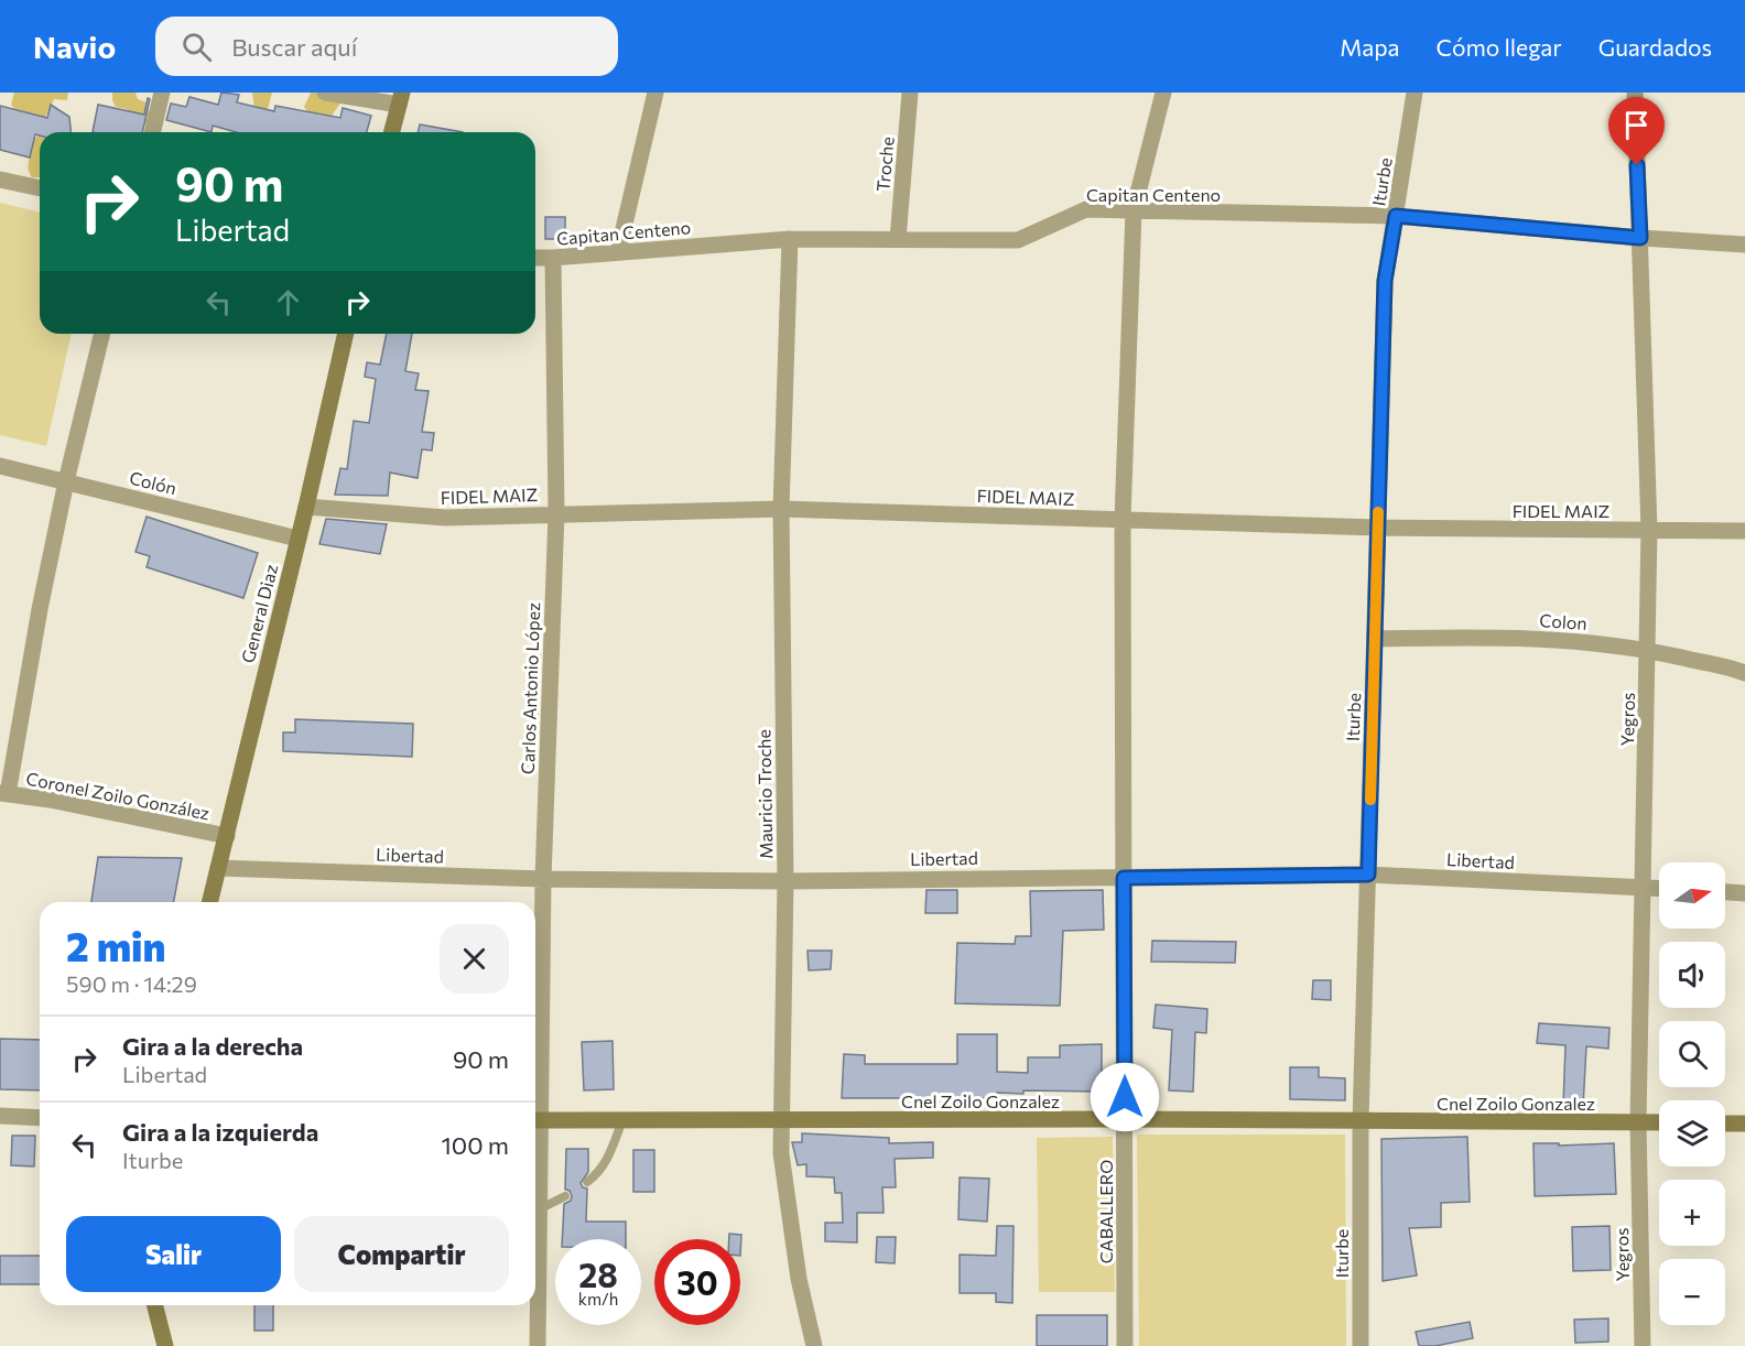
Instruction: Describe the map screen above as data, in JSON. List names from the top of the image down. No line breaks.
{"streets":{"main road":["General Diaz","Cnel Zoilo Gonzalez"],"street":["Troche","Iturbe","Capitan Centeno","Colón","FIDEL MAIZ","Colon","Carlos Antonio López","Yegros","Mauricio Troche","Coronel Zoilo González","Libertad","CABALLERO"]},"crossings":[["Troche","Capitan Centeno"],["Iturbe","Capitan Centeno"],["Iturbe","FIDEL MAIZ"],["Iturbe","Colon"],["Iturbe","Libertad"],["Iturbe","Cnel Zoilo Gonzalez"],["Capitan Centeno","Carlos Antonio López"],["Capitan Centeno","Yegros"],["Capitan Centeno","Mauricio Troche"],["Capitan Centeno","CABALLERO"],["Colón","General Diaz"],["FIDEL MAIZ","General Diaz"],["FIDEL MAIZ","Carlos Antonio López"],["FIDEL MAIZ","Yegros"],["FIDEL MAIZ","Mauricio Troche"],["FIDEL MAIZ","CABALLERO"],["General Diaz","Coronel Zoilo González"],["General Diaz","Libertad"],["Colon","Yegros"],["Carlos Antonio López","Libertad"],["Yegros","Libertad"],["Yegros","Cnel Zoilo Gonzalez"],["Mauricio Troche","Libertad"],["Mauricio Troche","Cnel Zoilo Gonzalez"],["Libertad","CABALLERO"],["Cnel Zoilo Gonzalez","CABALLERO"]],"north":"right","page":{"header":"Navio","search":"Buscar aquí","nav":["Mapa","Cómo llegar","Guardados"],"turn":["90 m","Libertad"],"map_buttons":["+","−"],"heading":["2 min","590 m · 14:29"],"list":[{"name":"Gira a la derecha","note":"Libertad","value":"90 m"},{"name":"Gira a la izquierda","note":"Iturbe","value":"100 m"}],"buttons":["Salir","Compartir"],"speed":"28 km/h","limit":"30"}}
